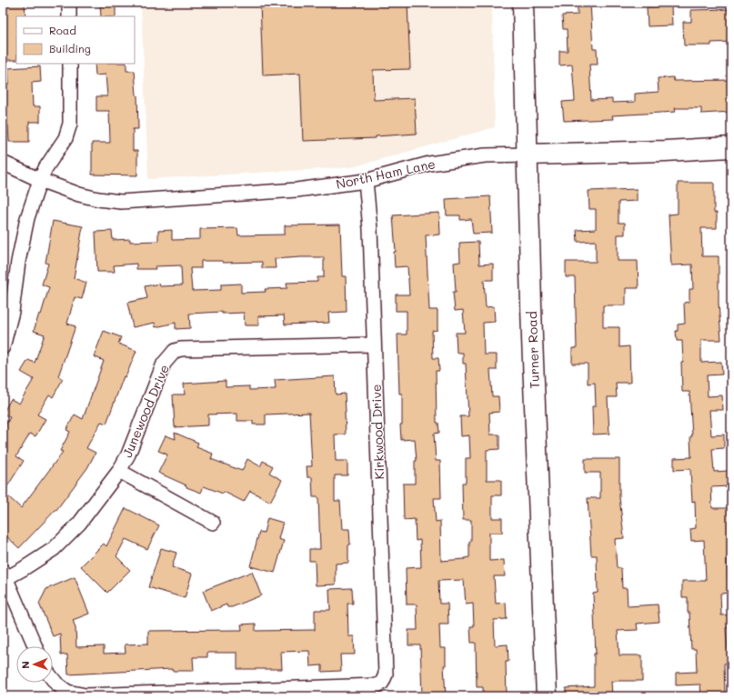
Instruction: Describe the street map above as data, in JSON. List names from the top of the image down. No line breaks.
{"streets":{"main road":["North Ham Lane","Turner Road"],"street":["Junewood Drive","Kirkwood Drive"]},"crossings":[["North Ham Lane","Turner Road"],["North Ham Lane","Kirkwood Drive"],["Junewood Drive","Kirkwood Drive"]],"legend":["Road","Building"],"north":"left"}
